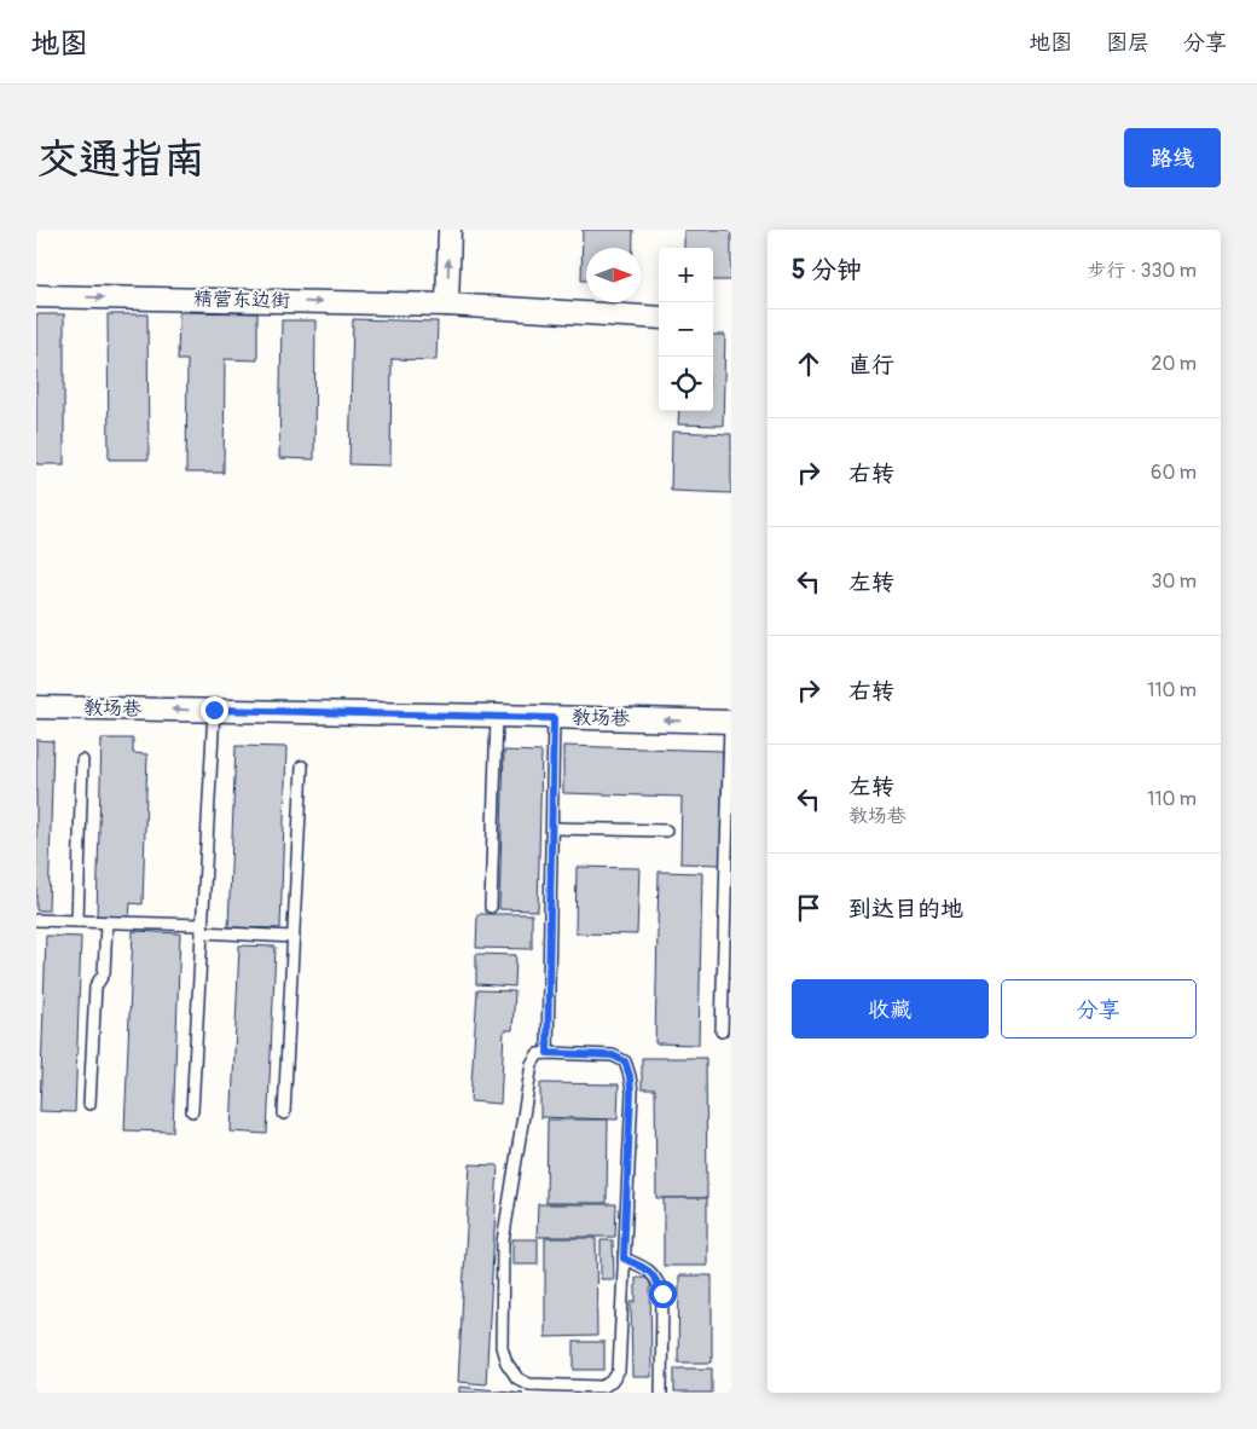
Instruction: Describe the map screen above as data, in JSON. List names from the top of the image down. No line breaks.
{"streets":{"street":["精营东边街","教场巷"]},"one_way":["精营东边街","教场巷"],"north":"right","page":{"header":"地图","nav":["地图","图层","分享"],"buttons":["路线",["收藏","分享"]],"title":"交通指南","heading":["5 分钟","步行 · 330 m"],"map_buttons":["+","−"],"list":[["直行","20 m"],["右转","60 m"],["左转","30 m"],["右转","110 m"],["左转","教场巷","110 m"],"到达目的地"]}}
